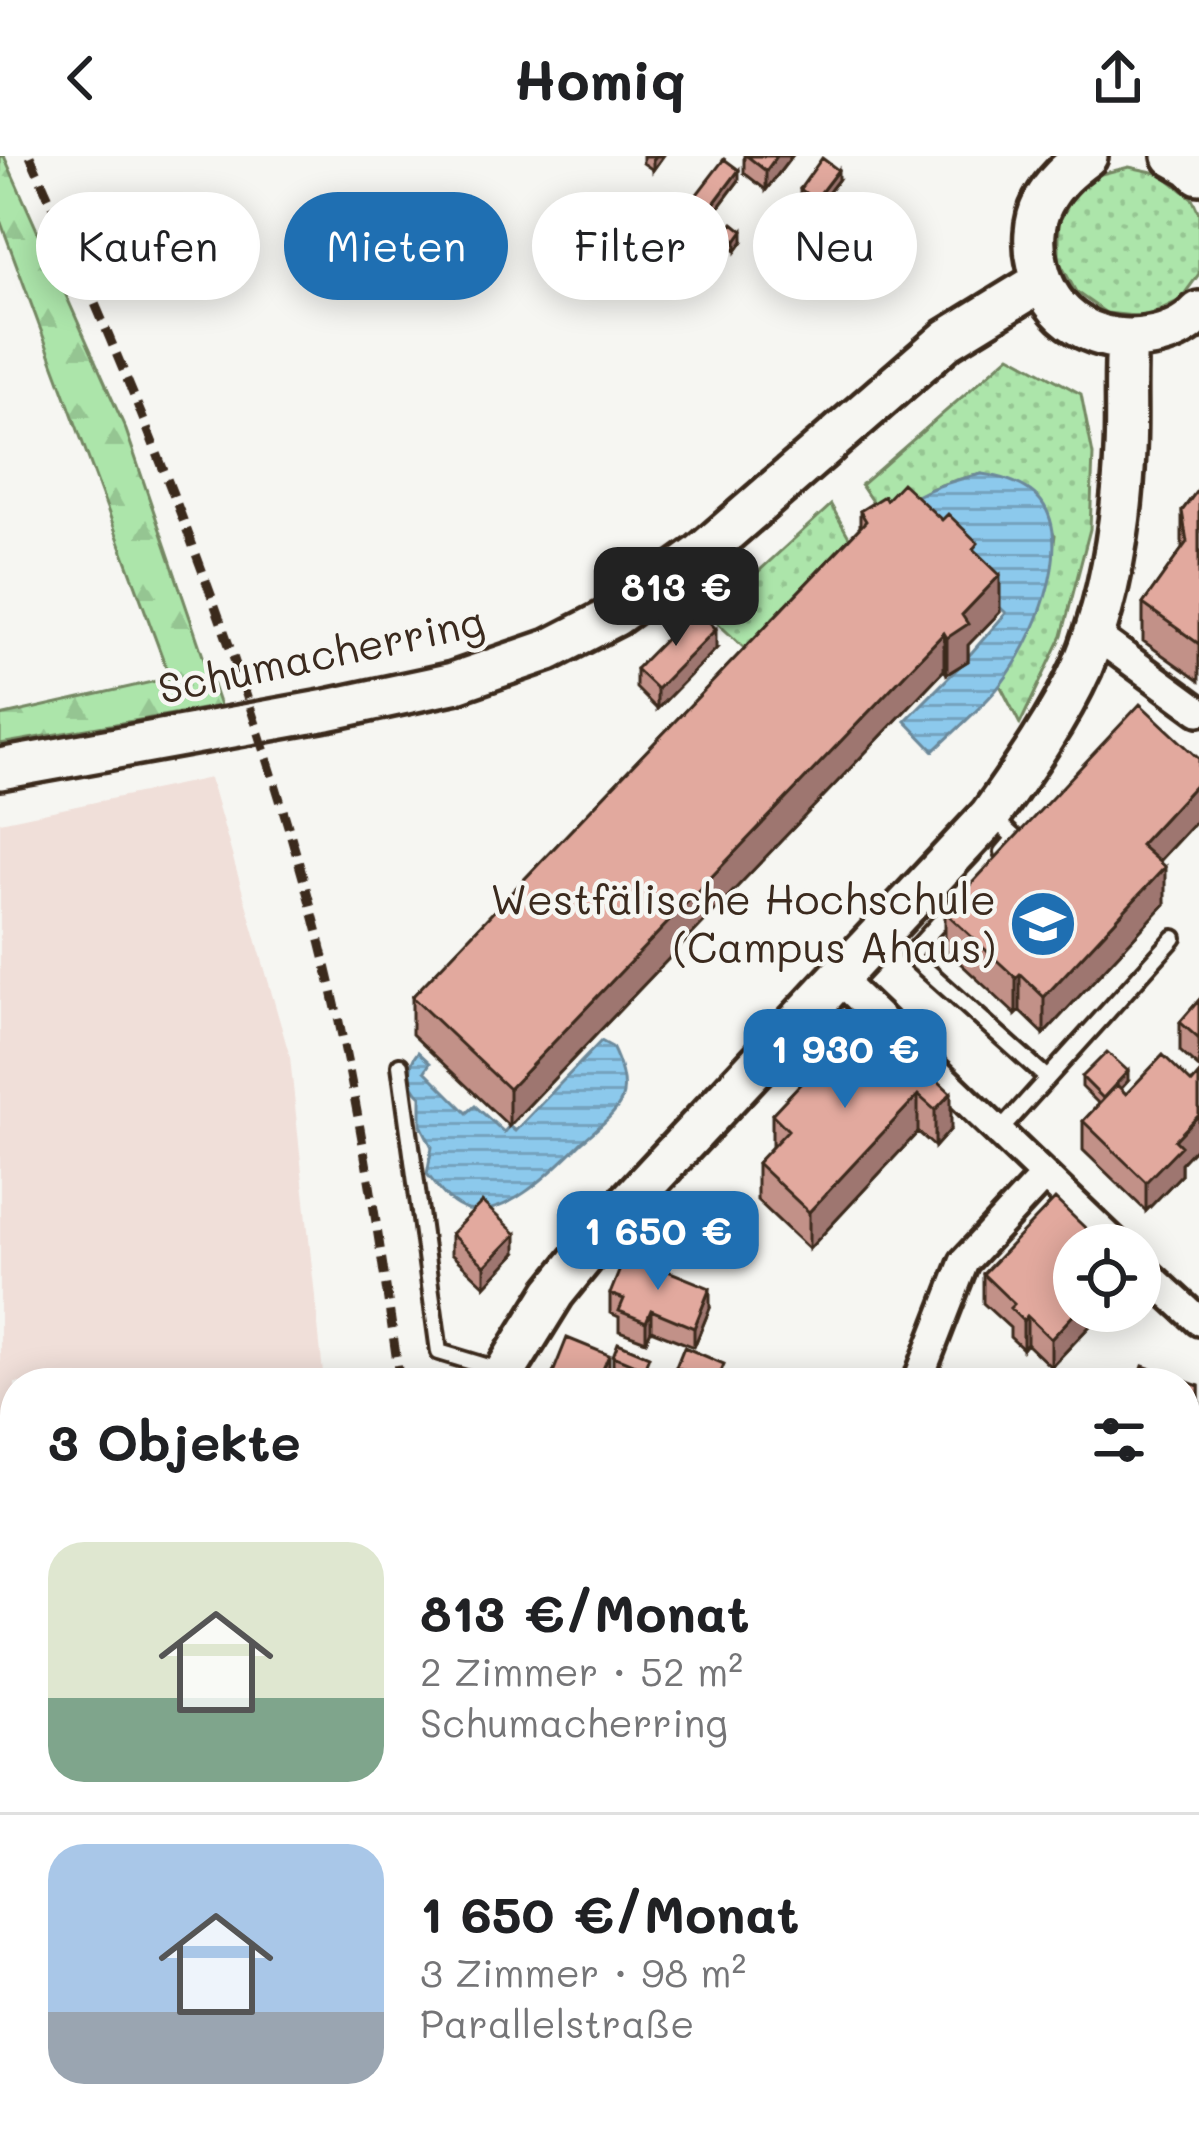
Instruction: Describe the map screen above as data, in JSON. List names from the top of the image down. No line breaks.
{"streets":{"main road":["Schumacherring"]},"places":{"school or university":["Westfälische Hochschule (Campus Ahaus)"]},"page":{"header":"Homiq","chip":["Kaufen","Mieten","Filter","Neu"],"price":["813 €","1 930 €","1 650 €"],"heading":"3 Objekte","list":[{"name":"813 €/Monat","note":"2 Zimmer · 52 m² · Schumacherring"},{"name":"1 650 €/Monat","note":"3 Zimmer · 98 m² · Parallelstraße"}]}}
